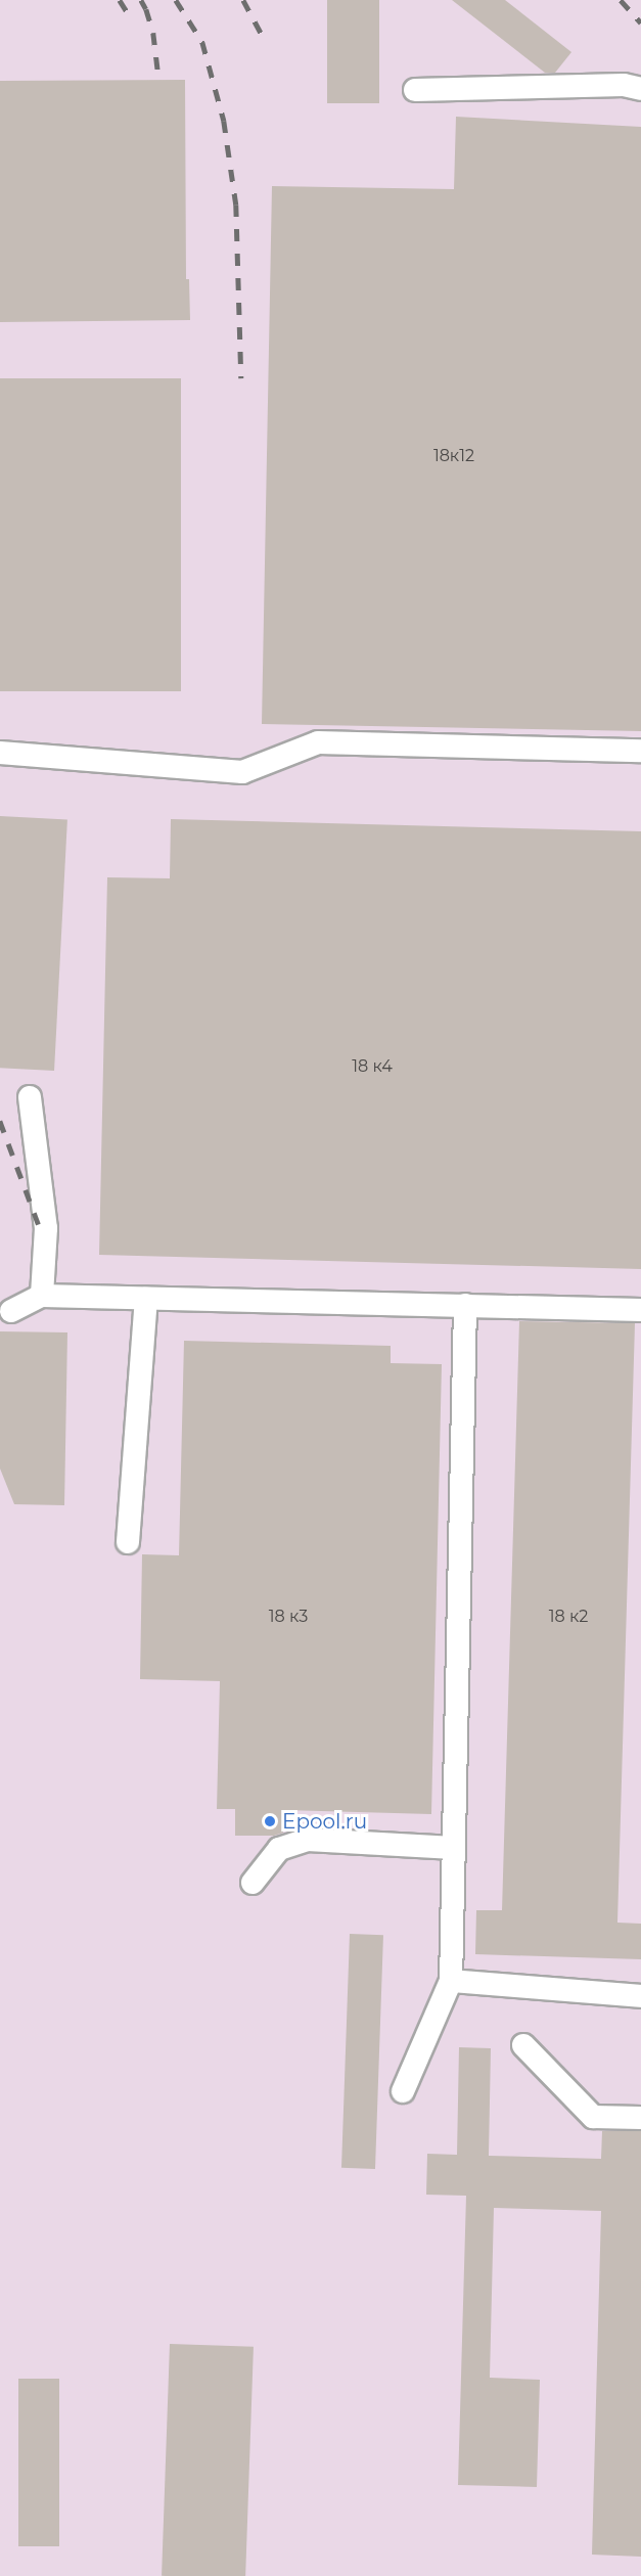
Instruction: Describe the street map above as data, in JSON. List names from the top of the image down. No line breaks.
{"places":["Epool.ru"],"house_numbers":["18к12","18 к4","18 к3","18 к2"]}
